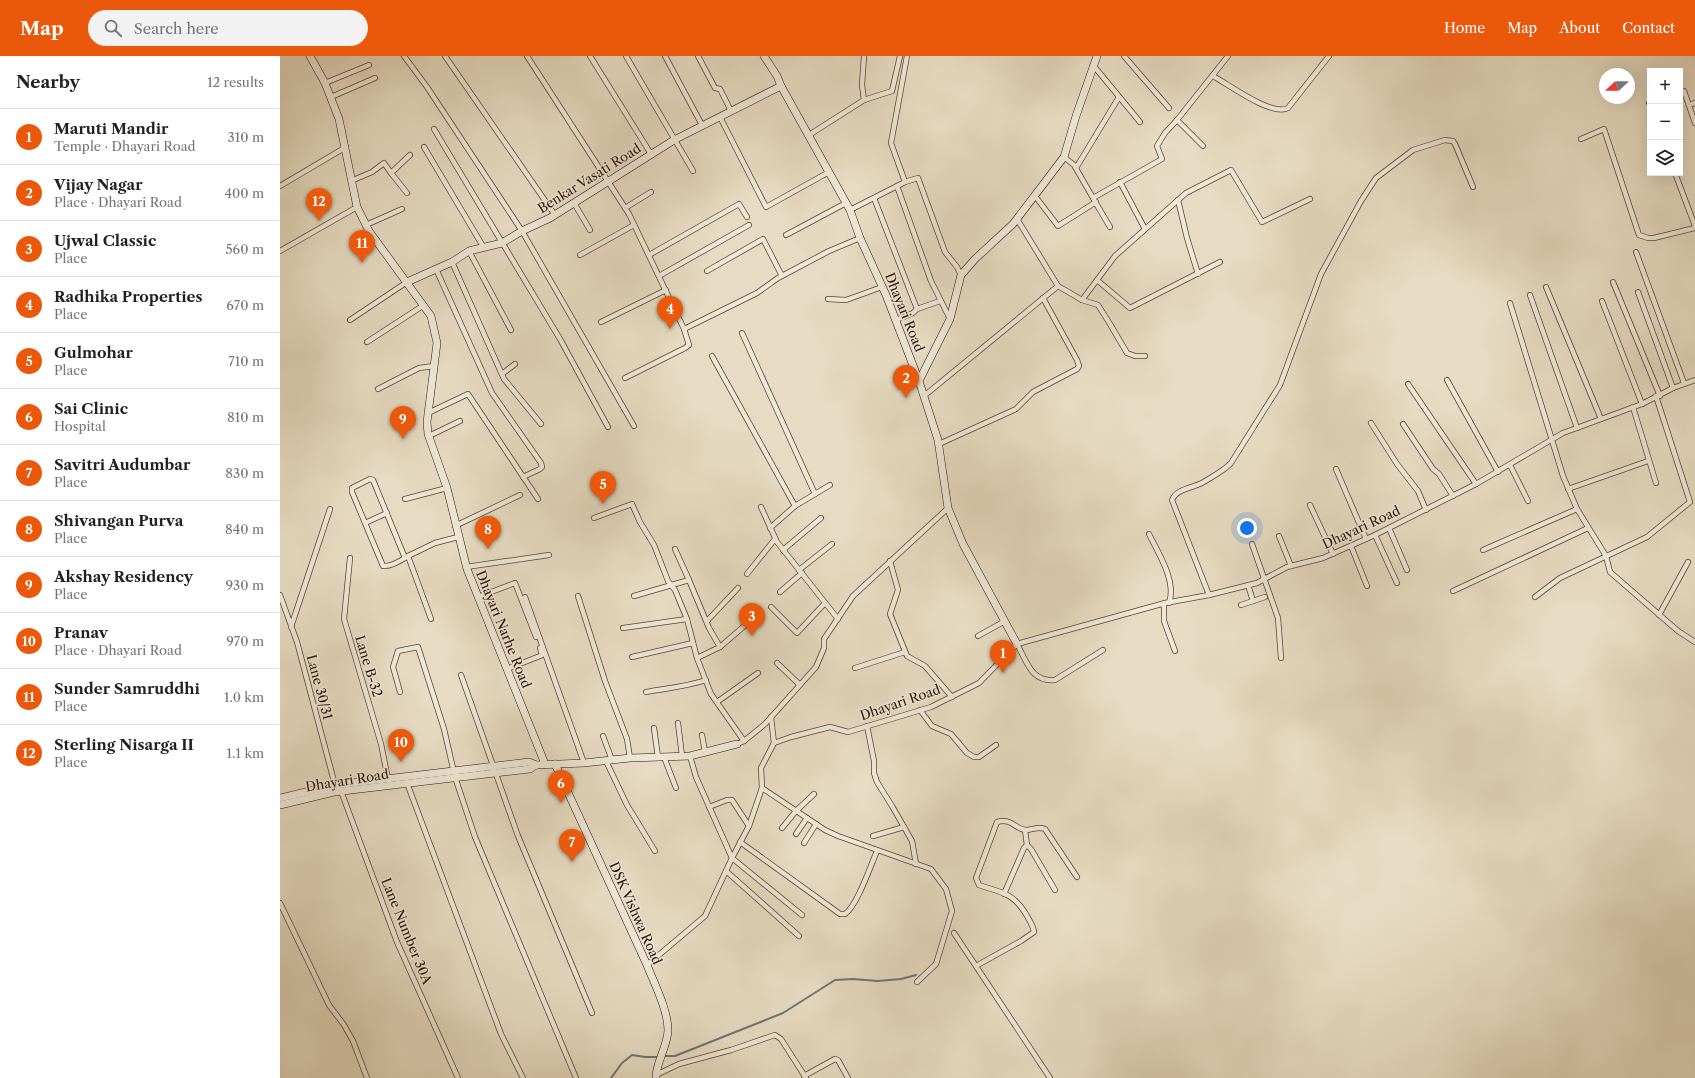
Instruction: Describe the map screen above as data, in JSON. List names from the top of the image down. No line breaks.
{"streets":{"street":["Benkar Vasati Road","Dhayari Road","Dhayari Narhe Road","Lane B-32","Lane 30/31","DSK Vishwa Road","Lane Number 30A"]},"crossings":[["Benkar Vasati Road","Dhayari Road"],["Benkar Vasati Road","Dhayari Narhe Road"],["Dhayari Road","Dhayari Narhe Road"],["Dhayari Road","Lane B-32"],["Dhayari Road","Lane 30/31"],["Dhayari Road","DSK Vishwa Road"],["Dhayari Road","Lane Number 30A"]],"north":"left","page":{"header":"Map","search":"Search here","nav":["Home","Map","About","Contact"],"heading":["Nearby","12 results"],"map_buttons":["+","−"],"list":[{"mark":"1","name":"Maruti Mandir","note":"Temple · Dhayari Road","value":"310 m"},{"mark":"2","name":"Vijay Nagar","note":"Place · Dhayari Road","value":"400 m"},{"mark":"3","name":"Ujwal Classic","note":"Place","value":"560 m"},{"mark":"4","name":"Radhika Properties","note":"Place","value":"670 m"},{"mark":"5","name":"Gulmohar","note":"Place","value":"710 m"},{"mark":"6","name":"Sai Clinic","note":"Hospital","value":"810 m"},{"mark":"7","name":"Savitri Audumbar","note":"Place","value":"830 m"},{"mark":"8","name":"Shivangan Purva","note":"Place","value":"840 m"},{"mark":"9","name":"Akshay Residency","note":"Place","value":"930 m"},{"mark":"10","name":"Pranav","note":"Place · Dhayari Road","value":"970 m"},{"mark":"11","name":"Sunder Samruddhi","note":"Place","value":"1.0 km"},{"mark":"12","name":"Sterling Nisarga II","note":"Place","value":"1.1 km"}],"pins":["12","11","4","2","9","5","8","3","1","10","6","7"]}}
